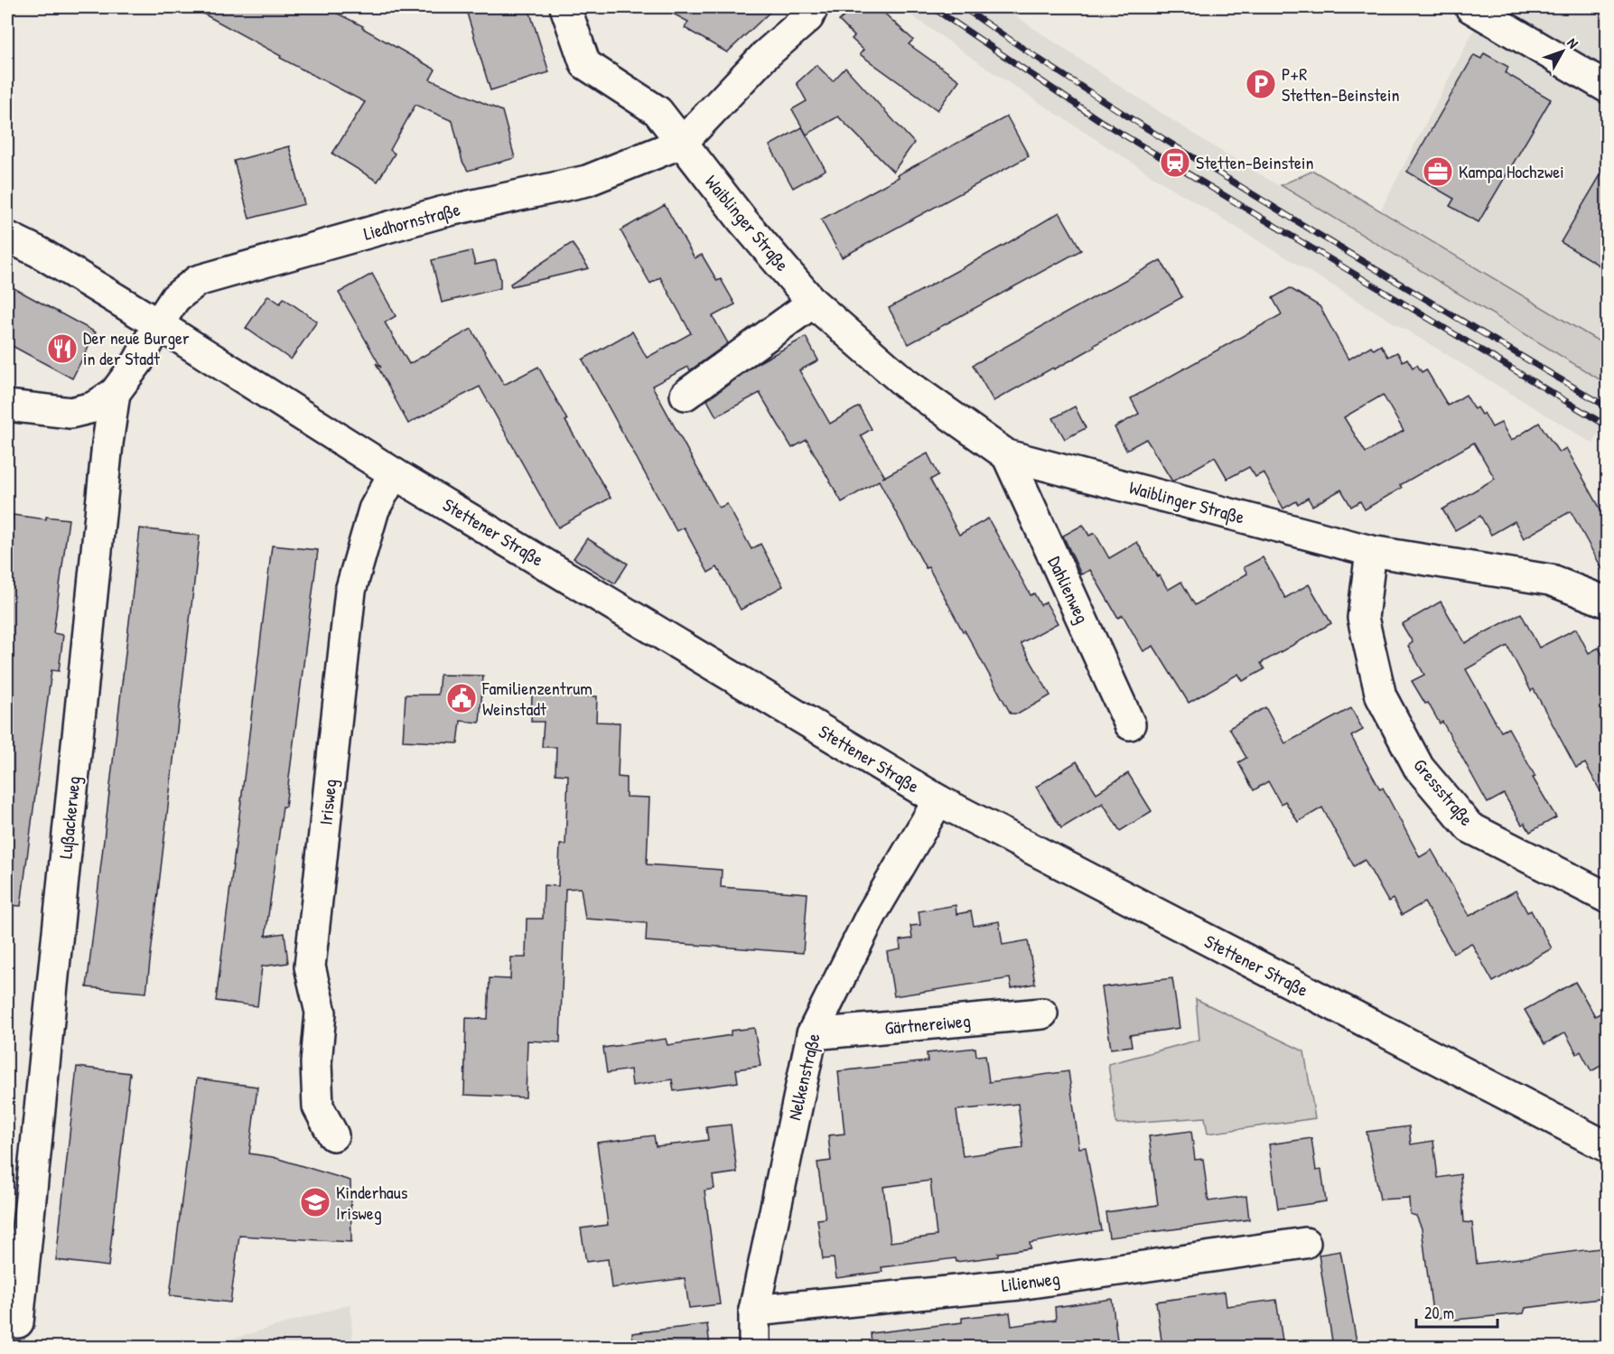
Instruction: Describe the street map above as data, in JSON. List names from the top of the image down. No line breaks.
{"streets":{"street":["Liedhornstraße","Waiblinger Straße","Stettener Straße","Dahlienweg","Gressstraße","Irisweg","Lußackerweg","Gärtnereiweg","Nelkenstraße","Lilienweg"]},"crossings":[["Liedhornstraße","Waiblinger Straße"],["Liedhornstraße","Stettener Straße"],["Liedhornstraße","Lußackerweg"],["Waiblinger Straße","Dahlienweg"],["Waiblinger Straße","Gressstraße"],["Stettener Straße","Irisweg"],["Stettener Straße","Lußackerweg"],["Stettener Straße","Nelkenstraße"],["Gärtnereiweg","Nelkenstraße"],["Nelkenstraße","Lilienweg"]],"places":{"parking":["P+R Stetten-Beinstein"],"station":["Stetten-Beinstein"],"office":["Kampa Hochzwei"],"restaurant":["Der neue Burger in der Stadt"],"public building":["Familienzentrum Weinstadt"],"school or university":["Kinderhaus Irisweg"]},"scale_bar":"20 m","north":"top right"}
